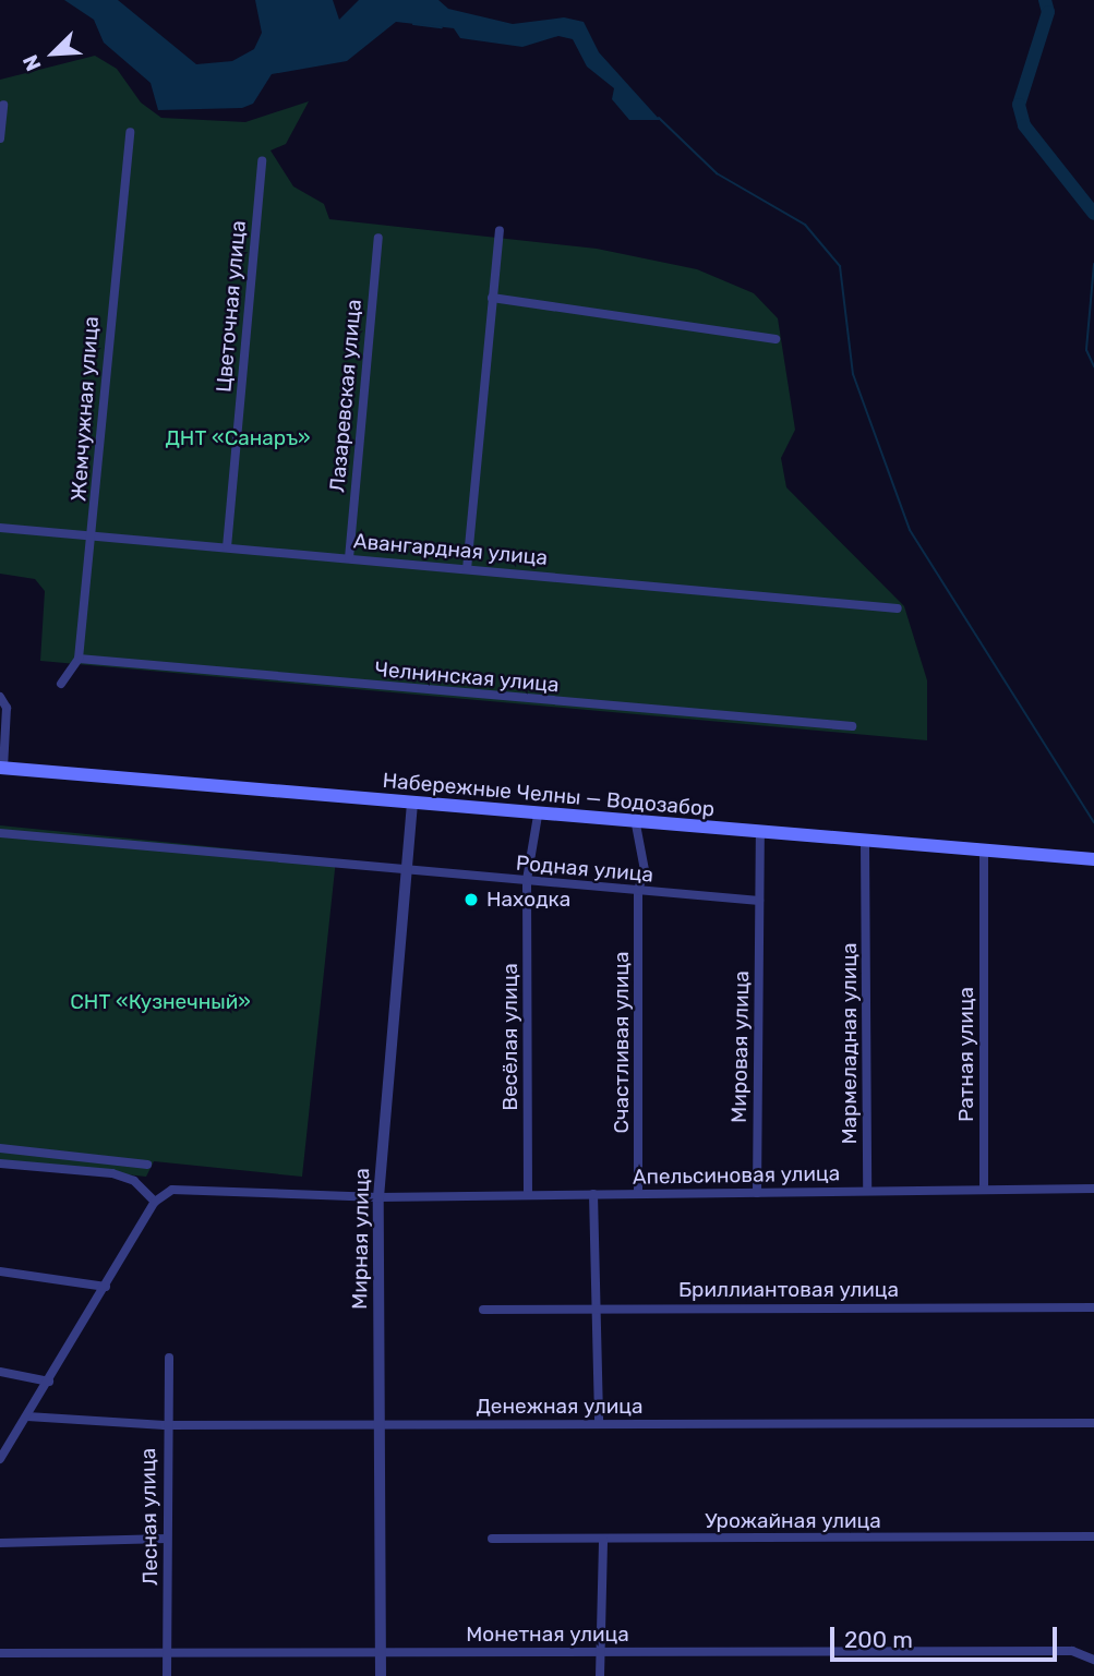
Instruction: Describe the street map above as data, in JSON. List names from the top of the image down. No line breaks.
{"streets":{"main road":["Набережные Челны — Водозабор"],"street":["Цветочная улица","Лазаревская улица","Жемчужная улица","Авангардная улица","Челнинская улица","Родная улица","Весёлая улица","Счастливая улица","Мармеладная улица","Мировая улица","Ратная улица","Апельсиновая улица","Мирная улица","Бриллиантовая улица","Денежная улица","Лесная улица","Урожайная улица","Монетная улица"]},"crossings":[["Цветочная улица","Авангардная улица"],["Лазаревская улица","Авангардная улица"],["Жемчужная улица","Авангардная улица"],["Жемчужная улица","Челнинская улица"],["Набережные Челны — Водозабор","Весёлая улица"],["Набережные Челны — Водозабор","Счастливая улица"],["Набережные Челны — Водозабор","Мармеладная улица"],["Набережные Челны — Водозабор","Мировая улица"],["Набережные Челны — Водозабор","Ратная улица"],["Набережные Челны — Водозабор","Мирная улица"],["Родная улица","Весёлая улица"],["Родная улица","Счастливая улица"],["Родная улица","Мировая улица"],["Родная улица","Мирная улица"],["Весёлая улица","Апельсиновая улица"],["Счастливая улица","Апельсиновая улица"],["Мармеладная улица","Апельсиновая улица"],["Мировая улица","Апельсиновая улица"],["Ратная улица","Апельсиновая улица"],["Апельсиновая улица","Мирная улица"],["Мирная улица","Денежная улица"],["Мирная улица","Монетная улица"],["Денежная улица","Лесная улица"],["Лесная улица","Монетная улица"]],"parks":["ДНТ «Санаръ»","СНТ «Кузнечный»"],"places":["Находка"],"scale_bar":"200 m","north":"bottom left"}
